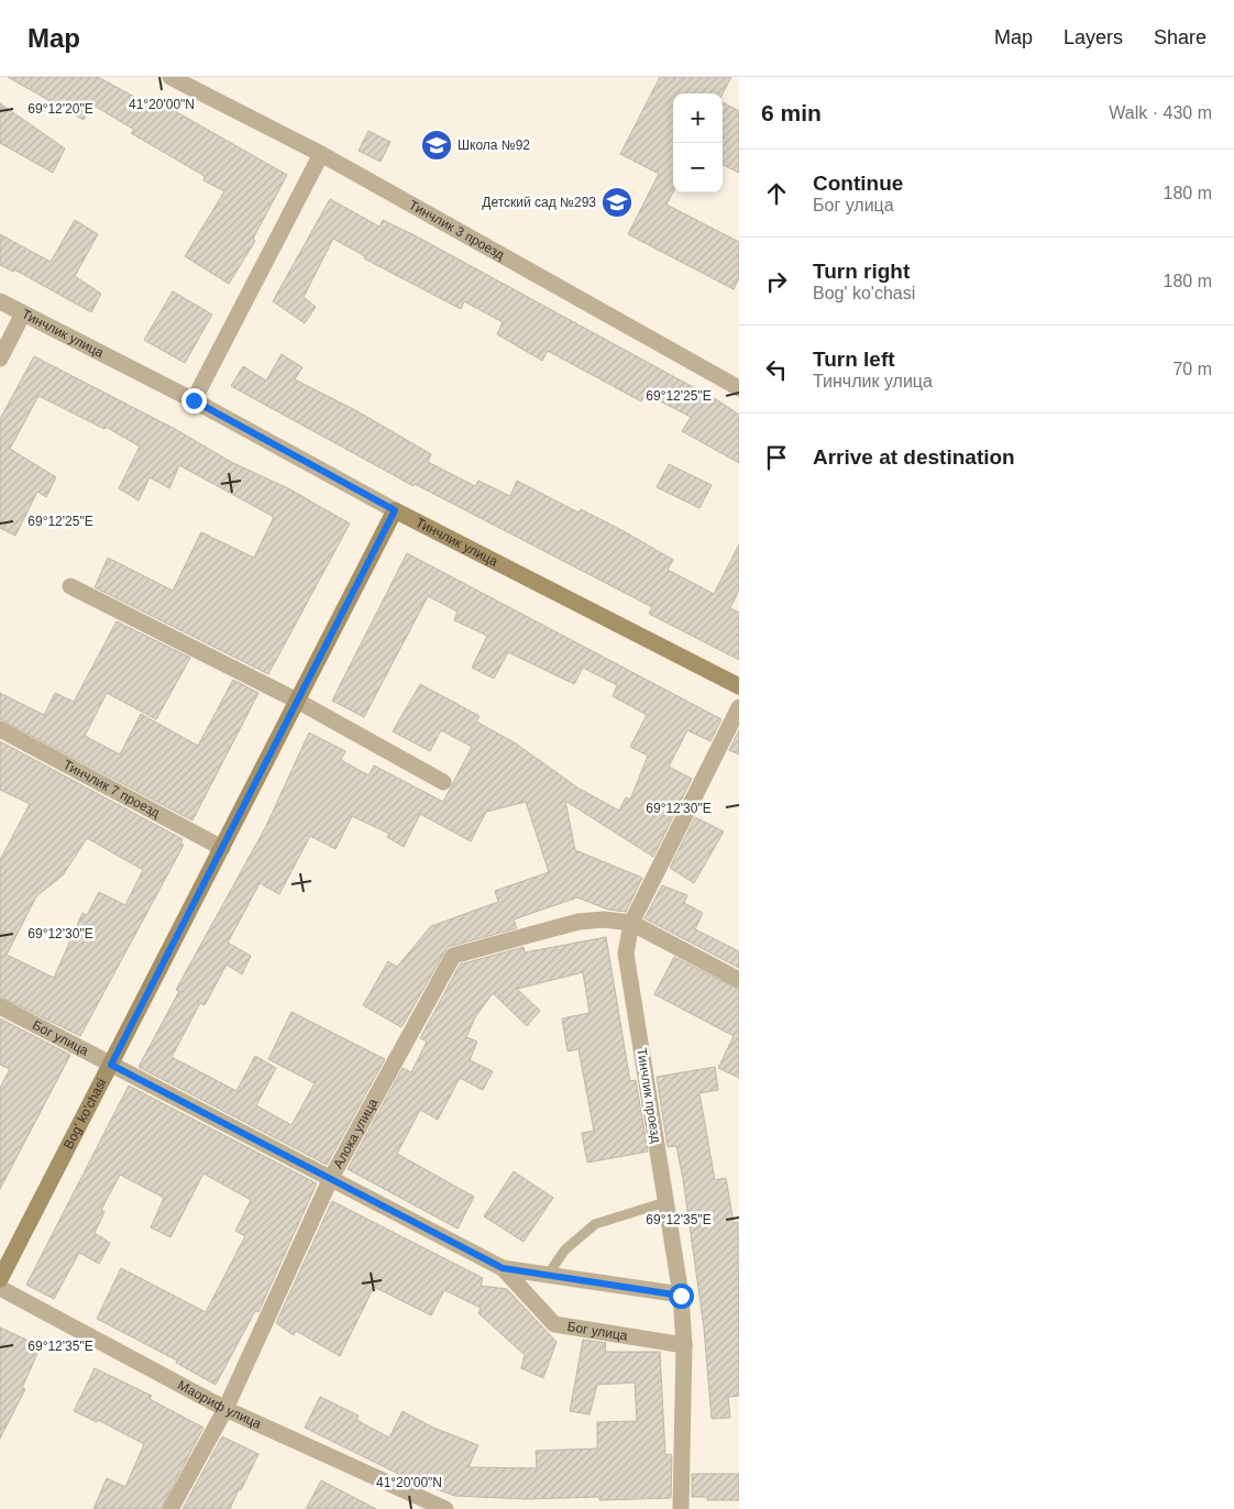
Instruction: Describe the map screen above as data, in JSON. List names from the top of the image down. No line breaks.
{"streets":{"street":["Тинчлик 3 проезд","Тинчлик улица","Тинчлик 7 проезд","Бог улица","Тинчлик проезд","Bog' ko'chasi","Алока улица","Маориф улица"]},"crossings":[["Тинчлик улица","Bog' ko'chasi"],["Тинчлик 7 проезд","Bog' ko'chasi"],["Бог улица","Тинчлик проезд"],["Бог улица","Bog' ko'chasi"],["Бог улица","Алока улица"],["Тинчлик проезд","Алока улица"],["Алока улица","Маориф улица"]],"places":{"school or university":["Школа №92","Детский сад №293"]},"page":{"header":"Map","nav":["Map","Layers","Share"],"heading":["6 min","Walk · 430 m"],"map_buttons":["+","−"],"list":[["Continue","Бог улица","180 m"],["Turn right","Bog' ko'chasi","180 m"],["Turn left","Тинчлик улица","70 m"],"Arrive at destination"]},"coordinates":["41°20'00\"N","69°12'20\"E","69°12'25\"E","69°12'30\"E","69°12'35\"E"]}
